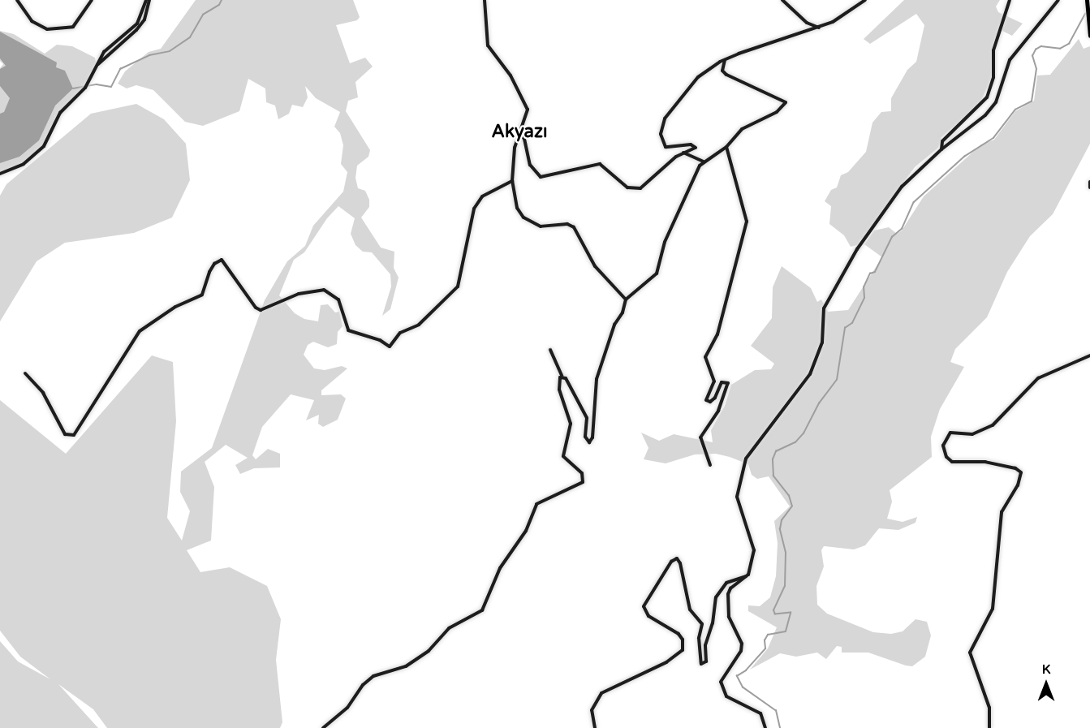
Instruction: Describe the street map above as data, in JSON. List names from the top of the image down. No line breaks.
{"districts":["Akyazı"],"north":"top"}
